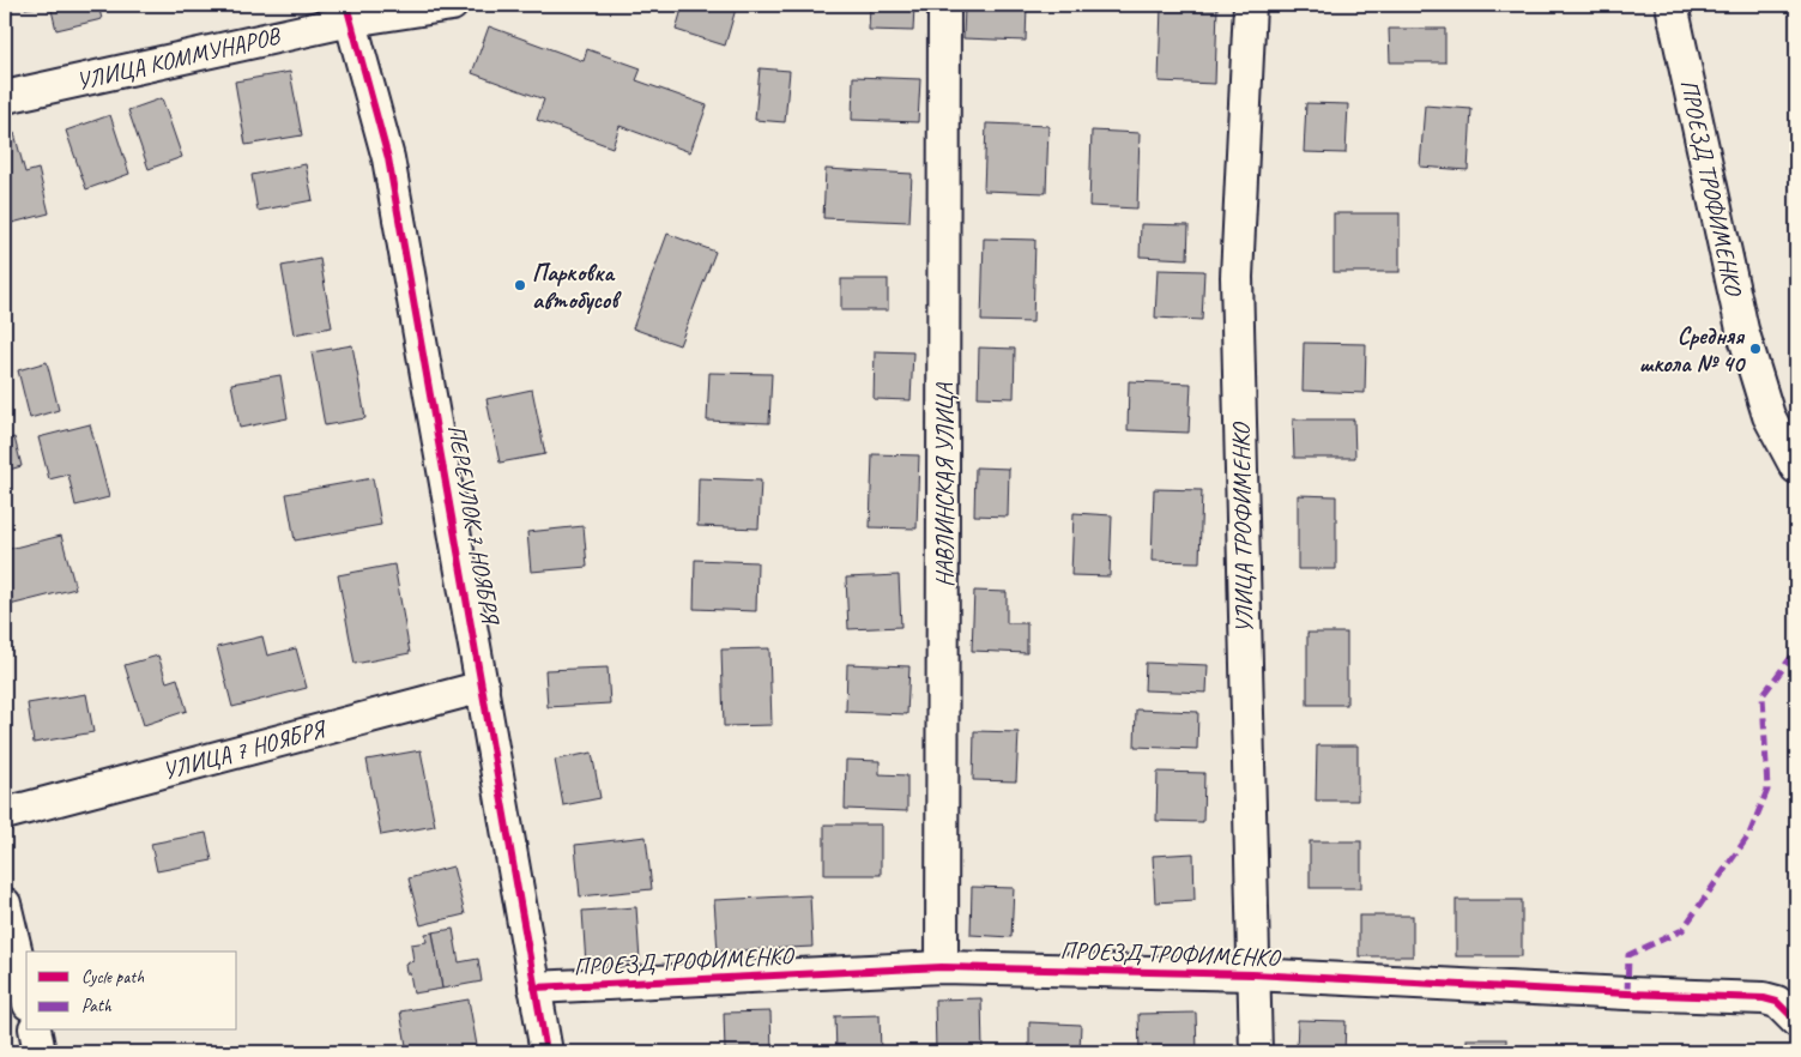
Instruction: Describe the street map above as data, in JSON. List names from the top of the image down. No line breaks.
{"streets":{"street":["УЛИЦА КОММУНАРОВ","ПРОЕЗД ТРОФИМЕНКО","НАВЛИНСКАЯ УЛИЦА","ПЕРЕУЛОК 7 НОЯБРЯ","УЛИЦА ТРОФИМЕНКО","УЛИЦА 7 НОЯБРЯ"]},"crossings":[["УЛИЦА КОММУНАРОВ","ПЕРЕУЛОК 7 НОЯБРЯ"],["ПРОЕЗД ТРОФИМЕНКО","НАВЛИНСКАЯ УЛИЦА"],["ПРОЕЗД ТРОФИМЕНКО","ПЕРЕУЛОК 7 НОЯБРЯ"],["ПРОЕЗД ТРОФИМЕНКО","УЛИЦА ТРОФИМЕНКО"],["ПЕРЕУЛОК 7 НОЯБРЯ","УЛИЦА 7 НОЯБРЯ"]],"places":["Парковка автобусов","Средняя школа № 40"],"legend":["Cycle path","Path"]}
